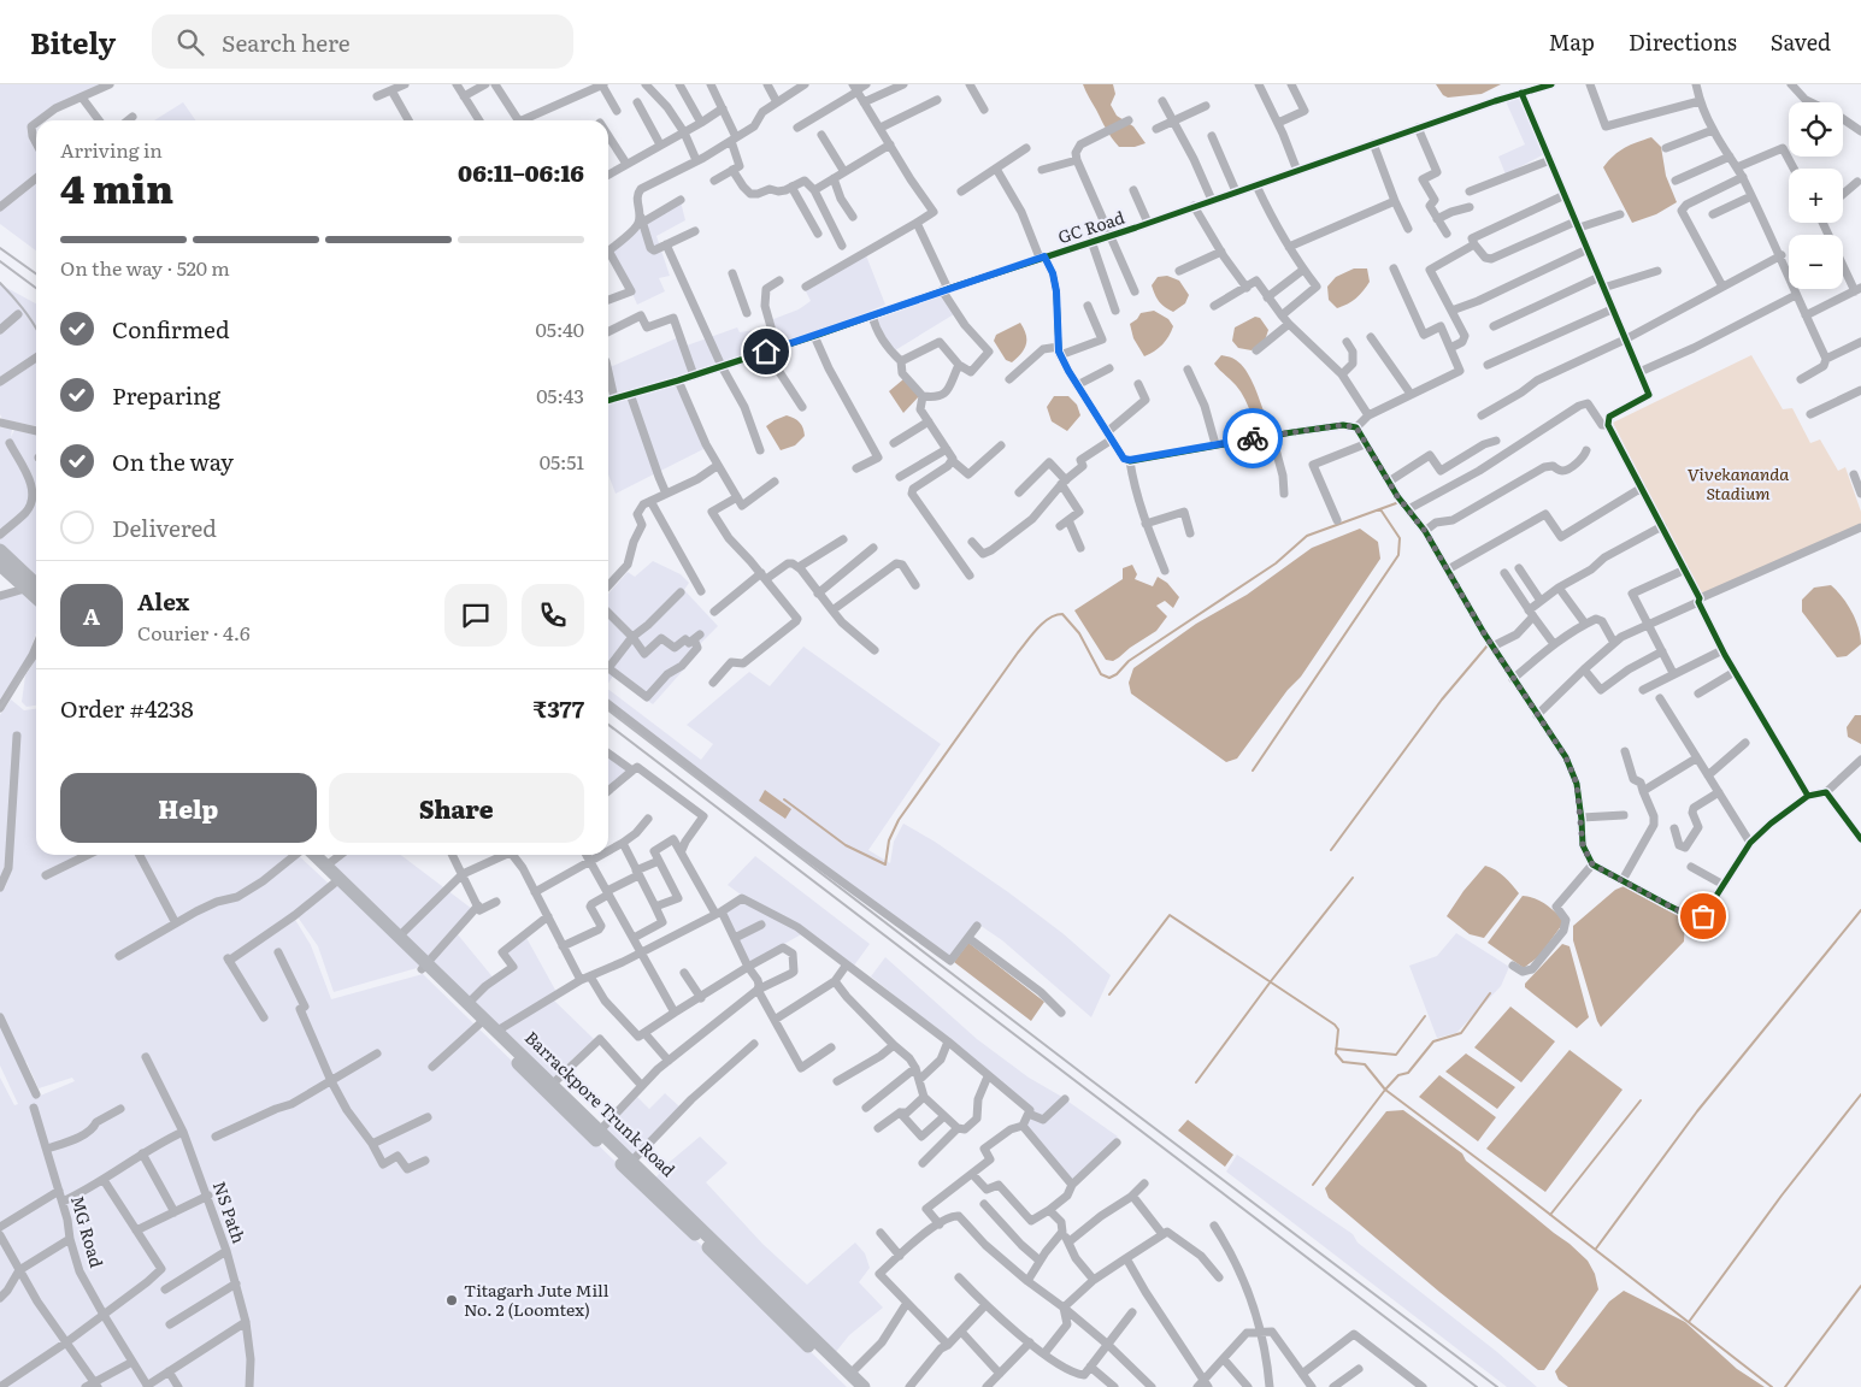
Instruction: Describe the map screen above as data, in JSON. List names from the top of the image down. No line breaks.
{"streets":{"main road":["Barrackpore Trunk Road"],"street":["GC Road","NS Path","MG Road"]},"parks":["Vivekananda Stadium"],"places":["Titagarh Jute Mill No. 2 (Loomtex)"],"page":{"header":"Bitely","search":"Search here","nav":["Map","Directions","Saved"],"map_buttons":["+","−"],"heading":["4 min","Arriving in","06:11–06:16"],"panel":["Alex","Courier · 4.6","Order #4238","₹377"],"bar":"On the way · 520 m","list":[["Confirmed","05:40"],["Preparing","05:43"],["On the way","05:51"],"Delivered"],"round":"A","buttons":["Help","Share"]}}
